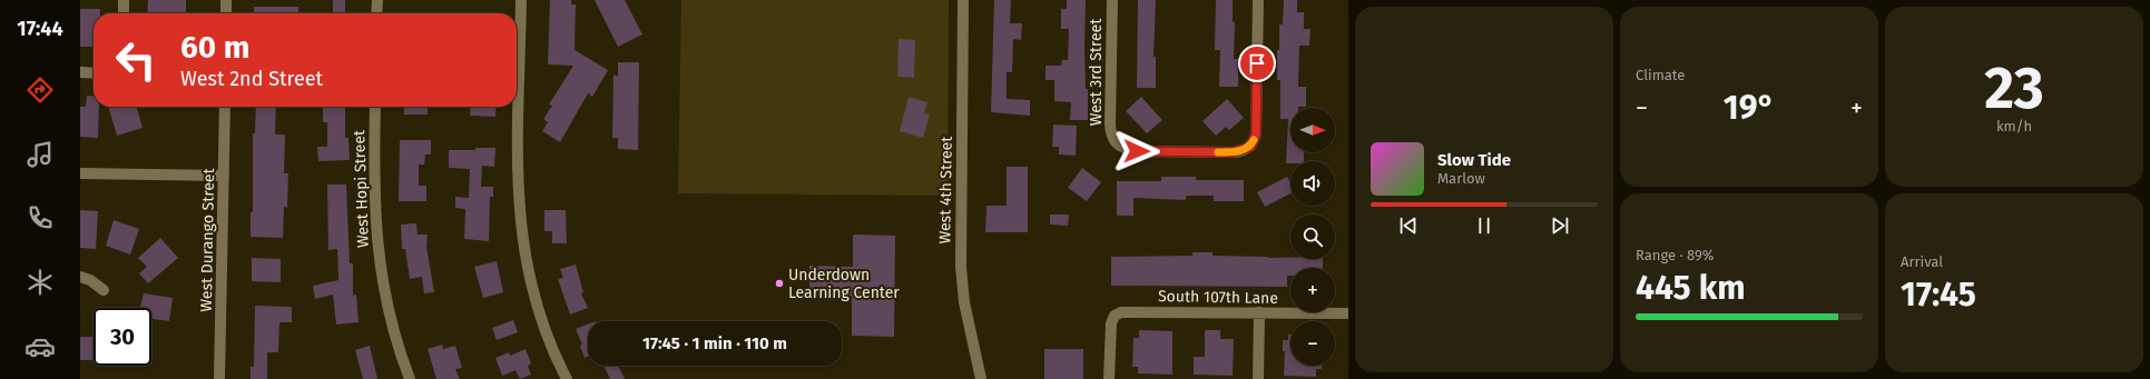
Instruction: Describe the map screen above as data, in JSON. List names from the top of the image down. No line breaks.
{"streets":{"street":["West 3rd Street","West Hopi Street","West 4th Street","West Durango Street","South 107th Lane"]},"places":["Underdown Learning Center"],"north":"right","page":{"tabs":"17:44","tile":["Climate",["23","km/h"],["Range · 89%","445 km"],["Arrival","17:45"]],"turn":["60 m","West 2nd Street"],"heat":["−","19°","+"],"map_buttons":["+","−"],"song":["Slow Tide","Marlow"],"limit":"30","trip":"17:45 · 1 min · 110 m"}}
